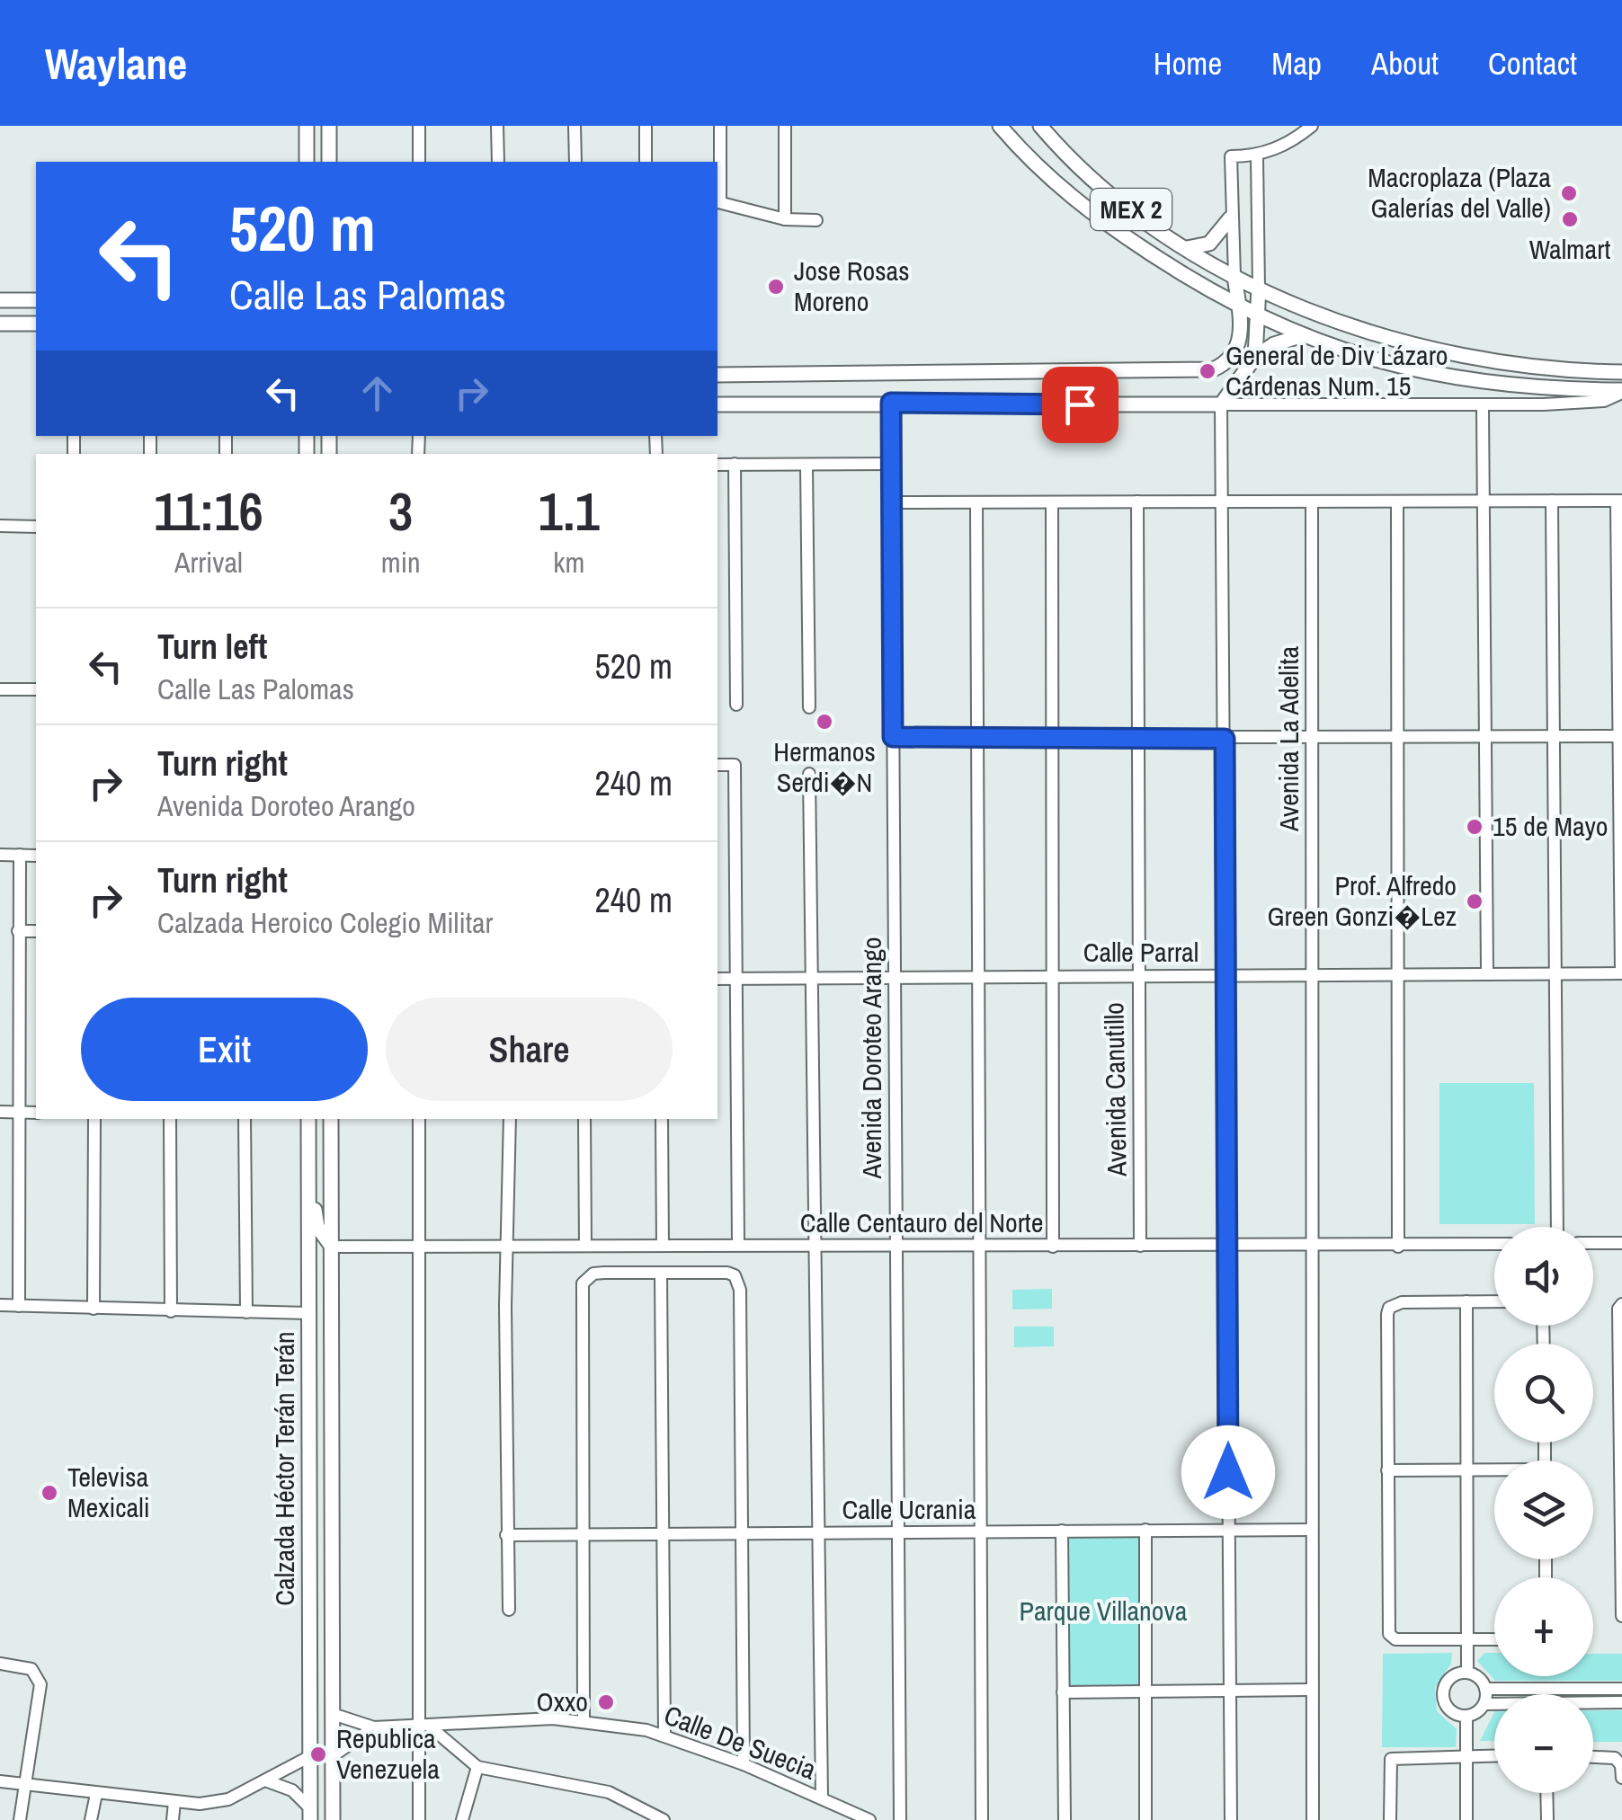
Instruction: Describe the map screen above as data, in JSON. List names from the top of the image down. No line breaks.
{"streets":{"main road":["MEX 2","Calzada Héctor Terán Terán"],"street":["Avenida La Adelita","Calle Parral","Avenida Doroteo Arango","Avenida Canutillo","Calle Centauro del Norte","Calle Ucrania","Calle De Suecia"]},"crossings":[["Avenida La Adelita","Calle Parral"],["Avenida La Adelita","Calle Centauro del Norte"],["Avenida La Adelita","Calle Ucrania"],["Calle Parral","Avenida Doroteo Arango"],["Calle Parral","Avenida Canutillo"],["Avenida Doroteo Arango","Calle Centauro del Norte"],["Avenida Doroteo Arango","Calle Ucrania"],["Avenida Canutillo","Calle Centauro del Norte"],["Calle Centauro del Norte","Calzada Héctor Terán Terán"],["Calzada Héctor Terán Terán","Calle De Suecia"]],"parks":["Parque Villanova"],"places":["Macroplaza (Plaza Galerías del Valle)","Walmart","Jose Rosas Moreno","General de Div Lázaro Cárdenas Num. 15","Hermanos Serdi�N","15 de Mayo","Prof. Alfredo Green Gonzi�Lez","Televisa Mexicali","Oxxo","Republica Venezuela"],"page":{"header":"Waylane","nav":["Home","Map","About","Contact"],"turn":["520 m","Calle Las Palomas"],"eta":["11:16","Arrival","3","min","1.1","km"],"list":[{"name":"Turn left","note":"Calle Las Palomas","value":"520 m"},{"name":"Turn right","note":"Avenida Doroteo Arango","value":"240 m"},{"name":"Turn right","note":"Calzada Heroico Colegio Militar","value":"240 m"}],"buttons":["Exit","Share"],"map_buttons":["+","−"]}}
